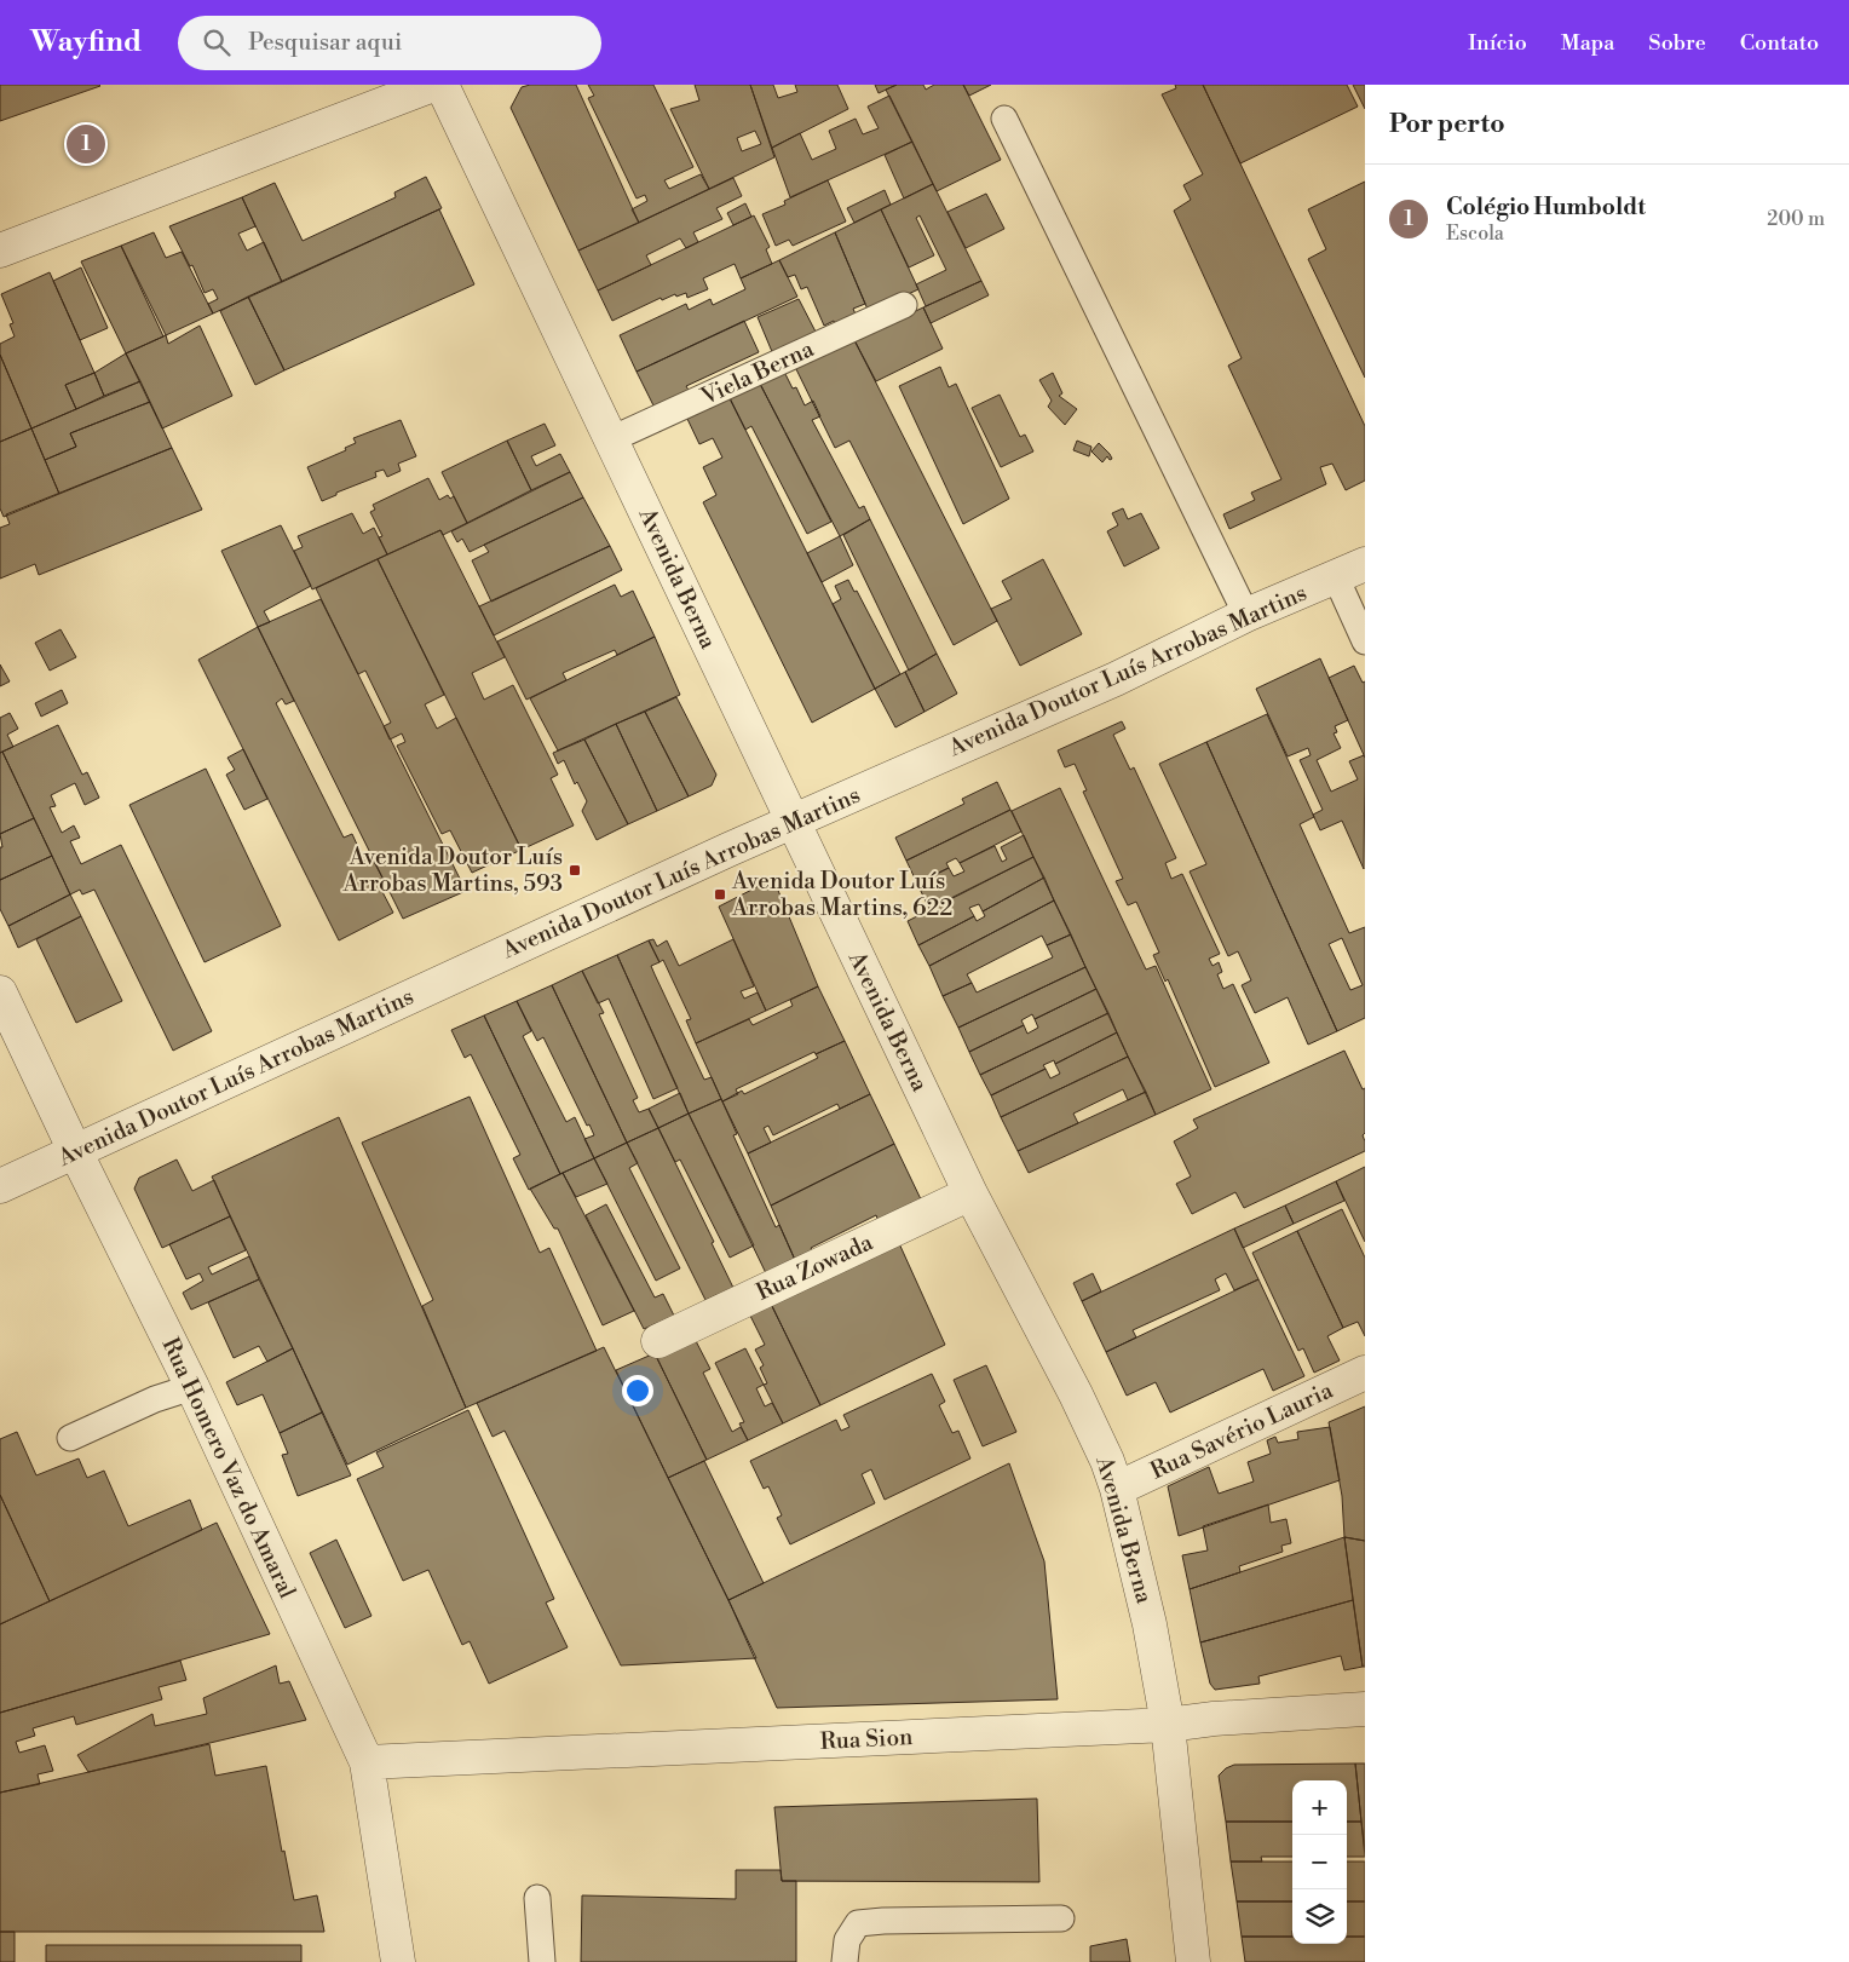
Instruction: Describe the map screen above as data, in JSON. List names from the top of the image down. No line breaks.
{"streets":{"street":["Avenida Berna","Avenida Doutor Luís Arrobas Martins","Rua Zowada","Rua Savério Lauria","Rua Homero Vaz do Amaral","Rua Sion"],"lane":["Viela Berna"]},"crossings":[["Viela Berna","Avenida Berna"],["Avenida Berna","Avenida Doutor Luís Arrobas Martins"],["Avenida Berna","Rua Zowada"],["Avenida Berna","Rua Savério Lauria"],["Avenida Berna","Rua Sion"],["Avenida Doutor Luís Arrobas Martins","Rua Homero Vaz do Amaral"],["Rua Homero Vaz do Amaral","Rua Sion"]],"places":{"transit":["Avenida Doutor Luís Arrobas Martins, 593","Avenida Doutor Luís Arrobas Martins, 622"]},"page":{"header":"Wayfind","search":"Pesquisar aqui","nav":["Início","Mapa","Sobre","Contato"],"heading":"Por perto","pins":"1","list":[{"mark":"1","name":"Colégio Humboldt","note":"Escola","value":"200 m"}],"map_buttons":["+","−"]}}
